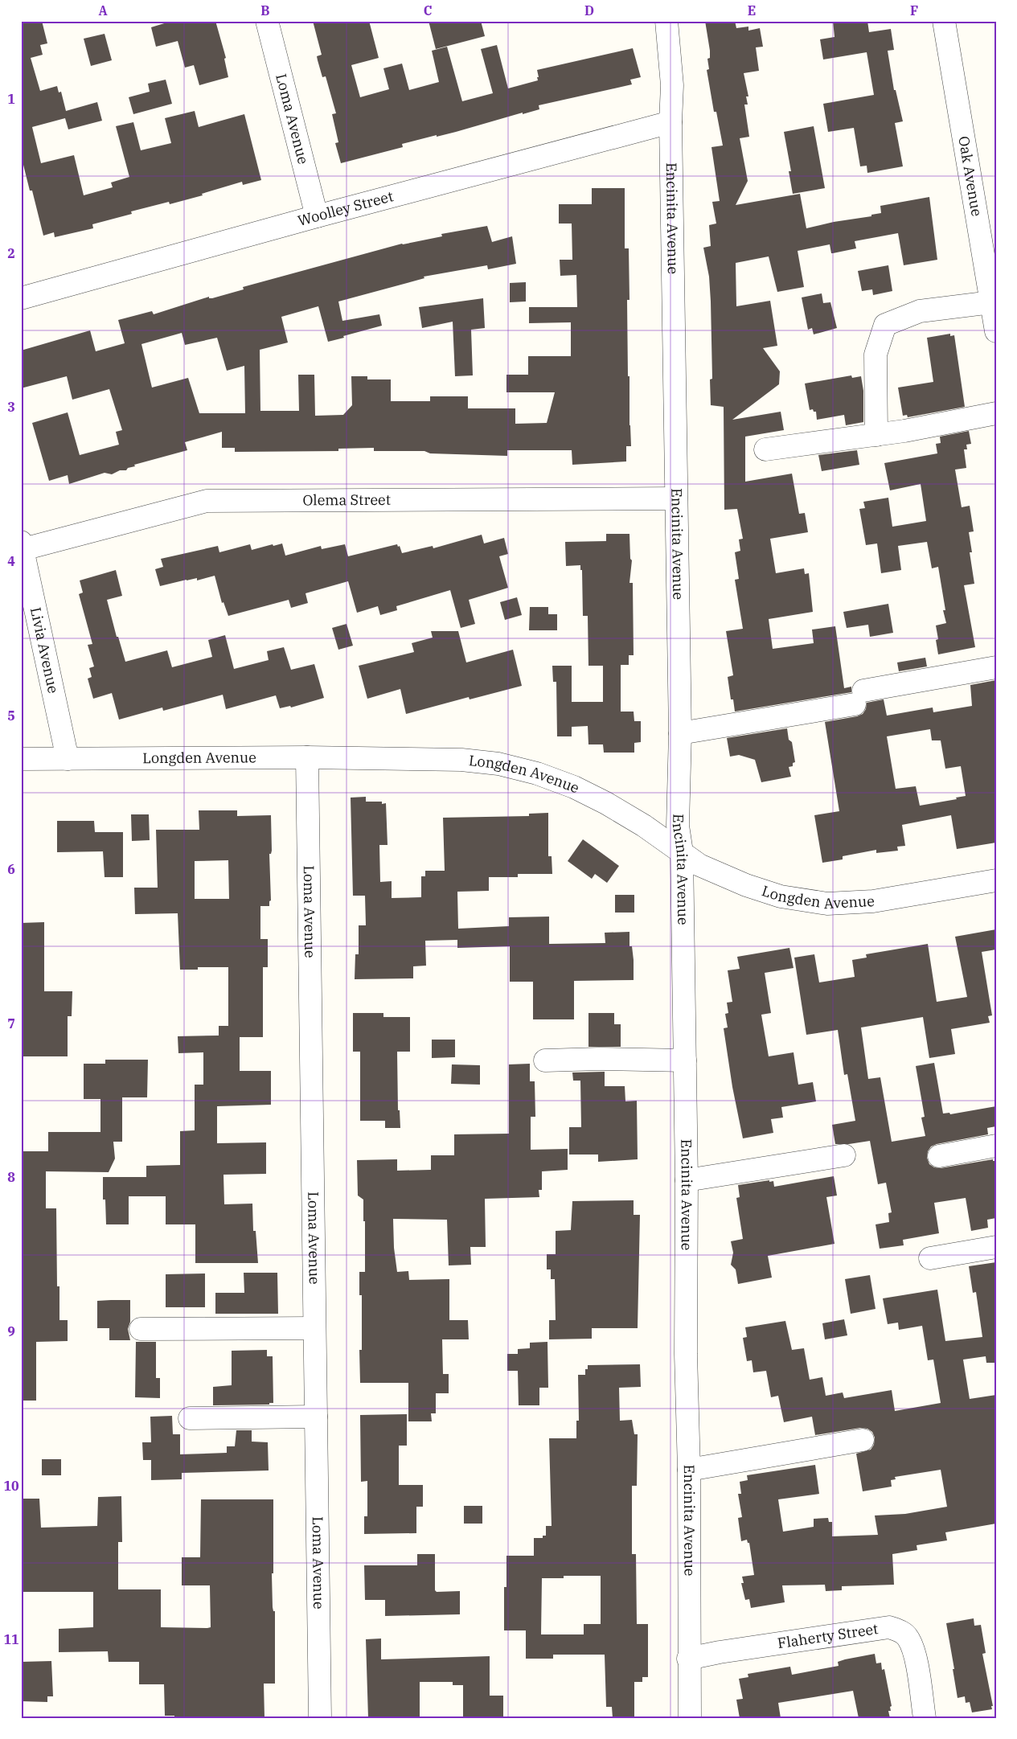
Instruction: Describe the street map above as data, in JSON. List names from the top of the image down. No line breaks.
{"streets":{"street":["Loma Avenue","Oak Avenue","Woolley Street","Encinita Avenue","Olema Street","Livia Avenue","Longden Avenue","Flaherty Street"]},"crossings":[["Loma Avenue","Woolley Street"],["Loma Avenue","Longden Avenue"],["Woolley Street","Encinita Avenue"],["Encinita Avenue","Olema Street"],["Encinita Avenue","Longden Avenue"],["Encinita Avenue","Flaherty Street"],["Olema Street","Livia Avenue"],["Livia Avenue","Longden Avenue"]],"grid":{"columns":["A","B","C","D","E","F"],"rows":["1","2","3","4","5","6","7","8","9","10","11"]}}
